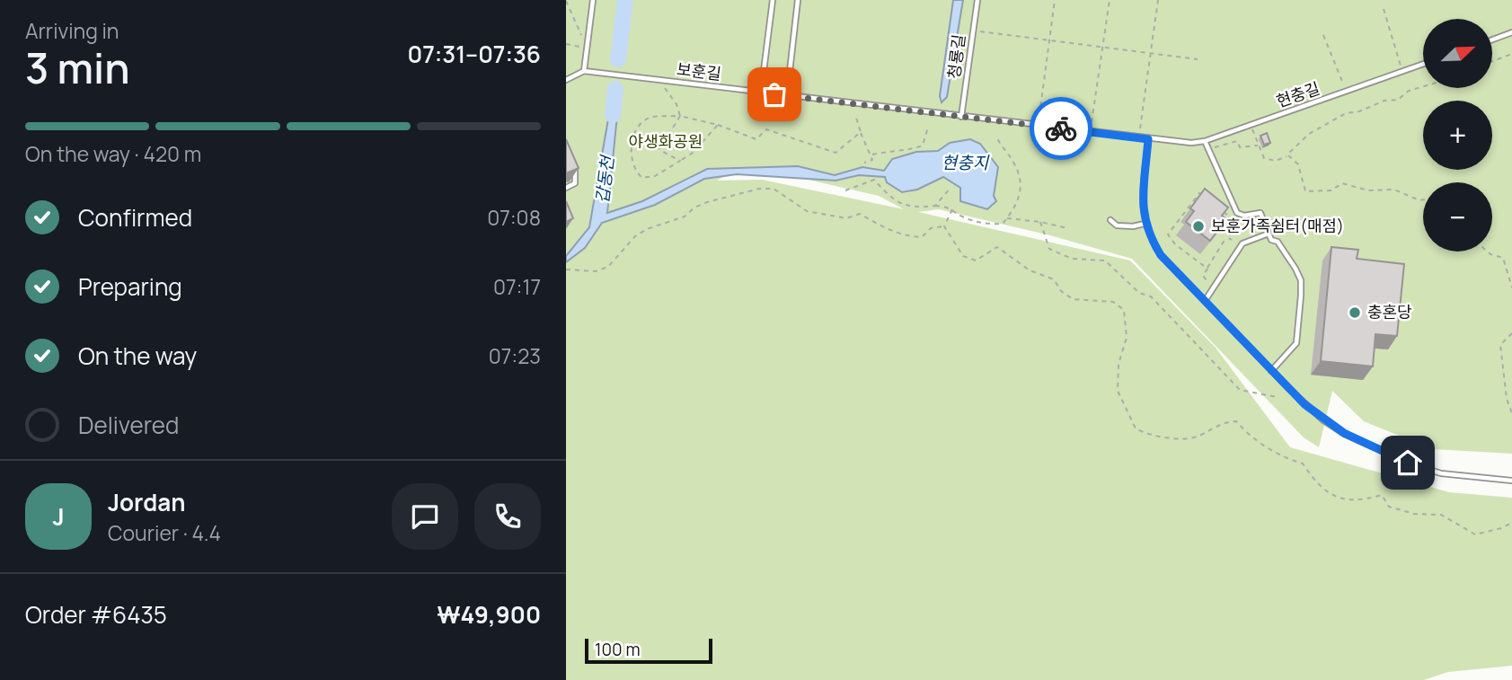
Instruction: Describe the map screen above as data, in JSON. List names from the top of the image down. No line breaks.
{"streets":{"lane":["청룡길","보훈길","현충길"]},"crossings":[["청룡길","보훈길"],["보훈길","현충길"]],"water":["현충지","갑동천"],"parks":["야생화공원"],"places":["보훈가족쉼터(매점)","충혼당"],"scale_bar":"100 m","north":"top right","page":{"heading":["3 min","Arriving in","07:31–07:36"],"panel":["Jordan","Courier · 4.4","Order #6435","₩49,900"],"map_buttons":["+","−"],"bar":"On the way · 420 m","list":[["Confirmed","07:08"],["Preparing","07:17"],["On the way","07:23"],"Delivered"],"round":"J","scale":"100 m"}}
